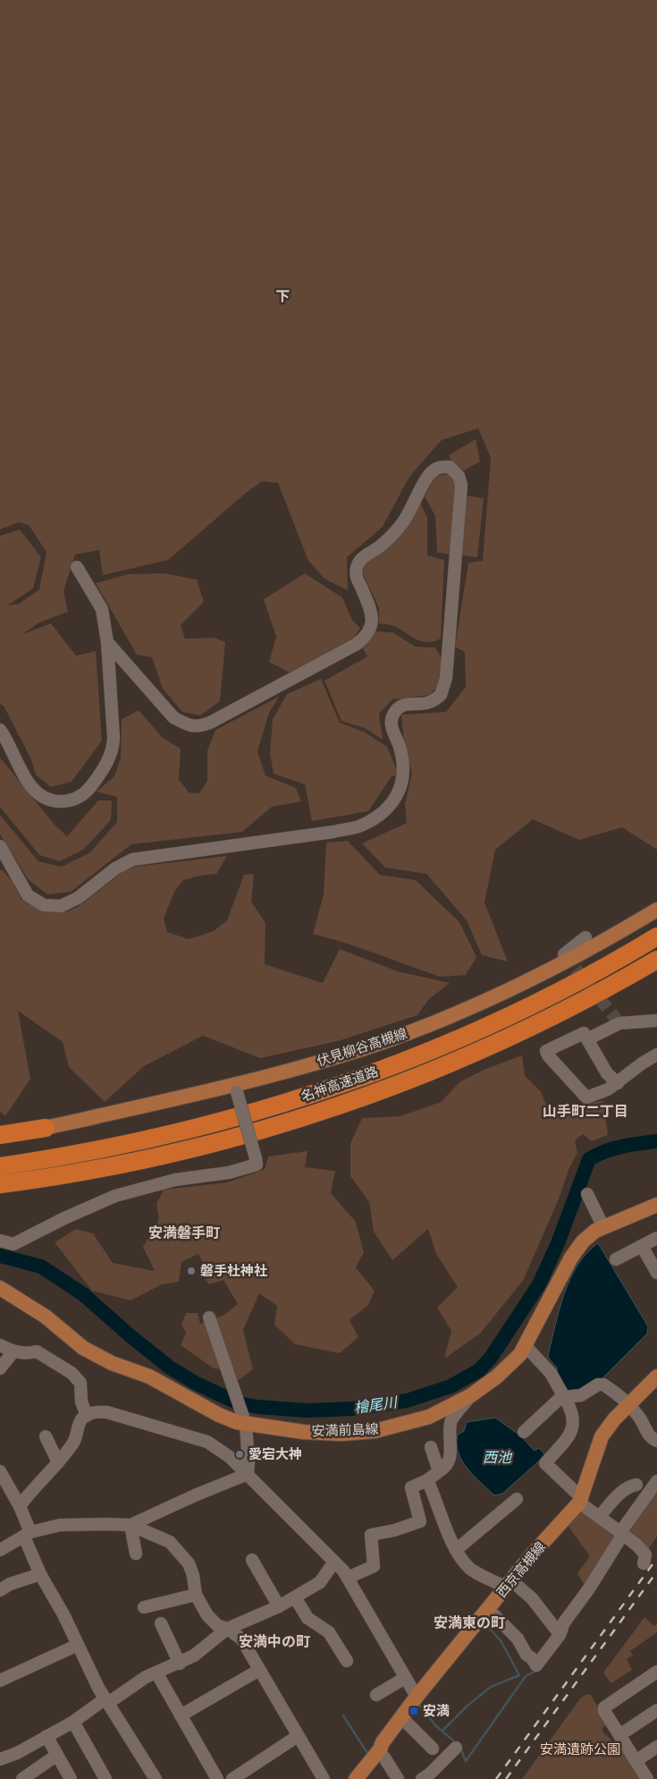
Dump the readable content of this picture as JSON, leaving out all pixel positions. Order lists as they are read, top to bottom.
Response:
{
  "streets": {
    "highway": ["名神高速道路"],
    "main road": ["伏見柳谷高槻線", "安満前島線", "西京高槻線"]
  },
  "districts": [
    "下",
    "山手町二丁目",
    "安満磐手町",
    "安満東の町",
    "安満中の町"
  ],
  "water": ["檜尾川", "西池"],
  "parks": ["安満遺跡公園"],
  "places": {
    "other": ["磐手杜神社", "愛宕大神"],
    "transit": ["安満"]
  }
}
